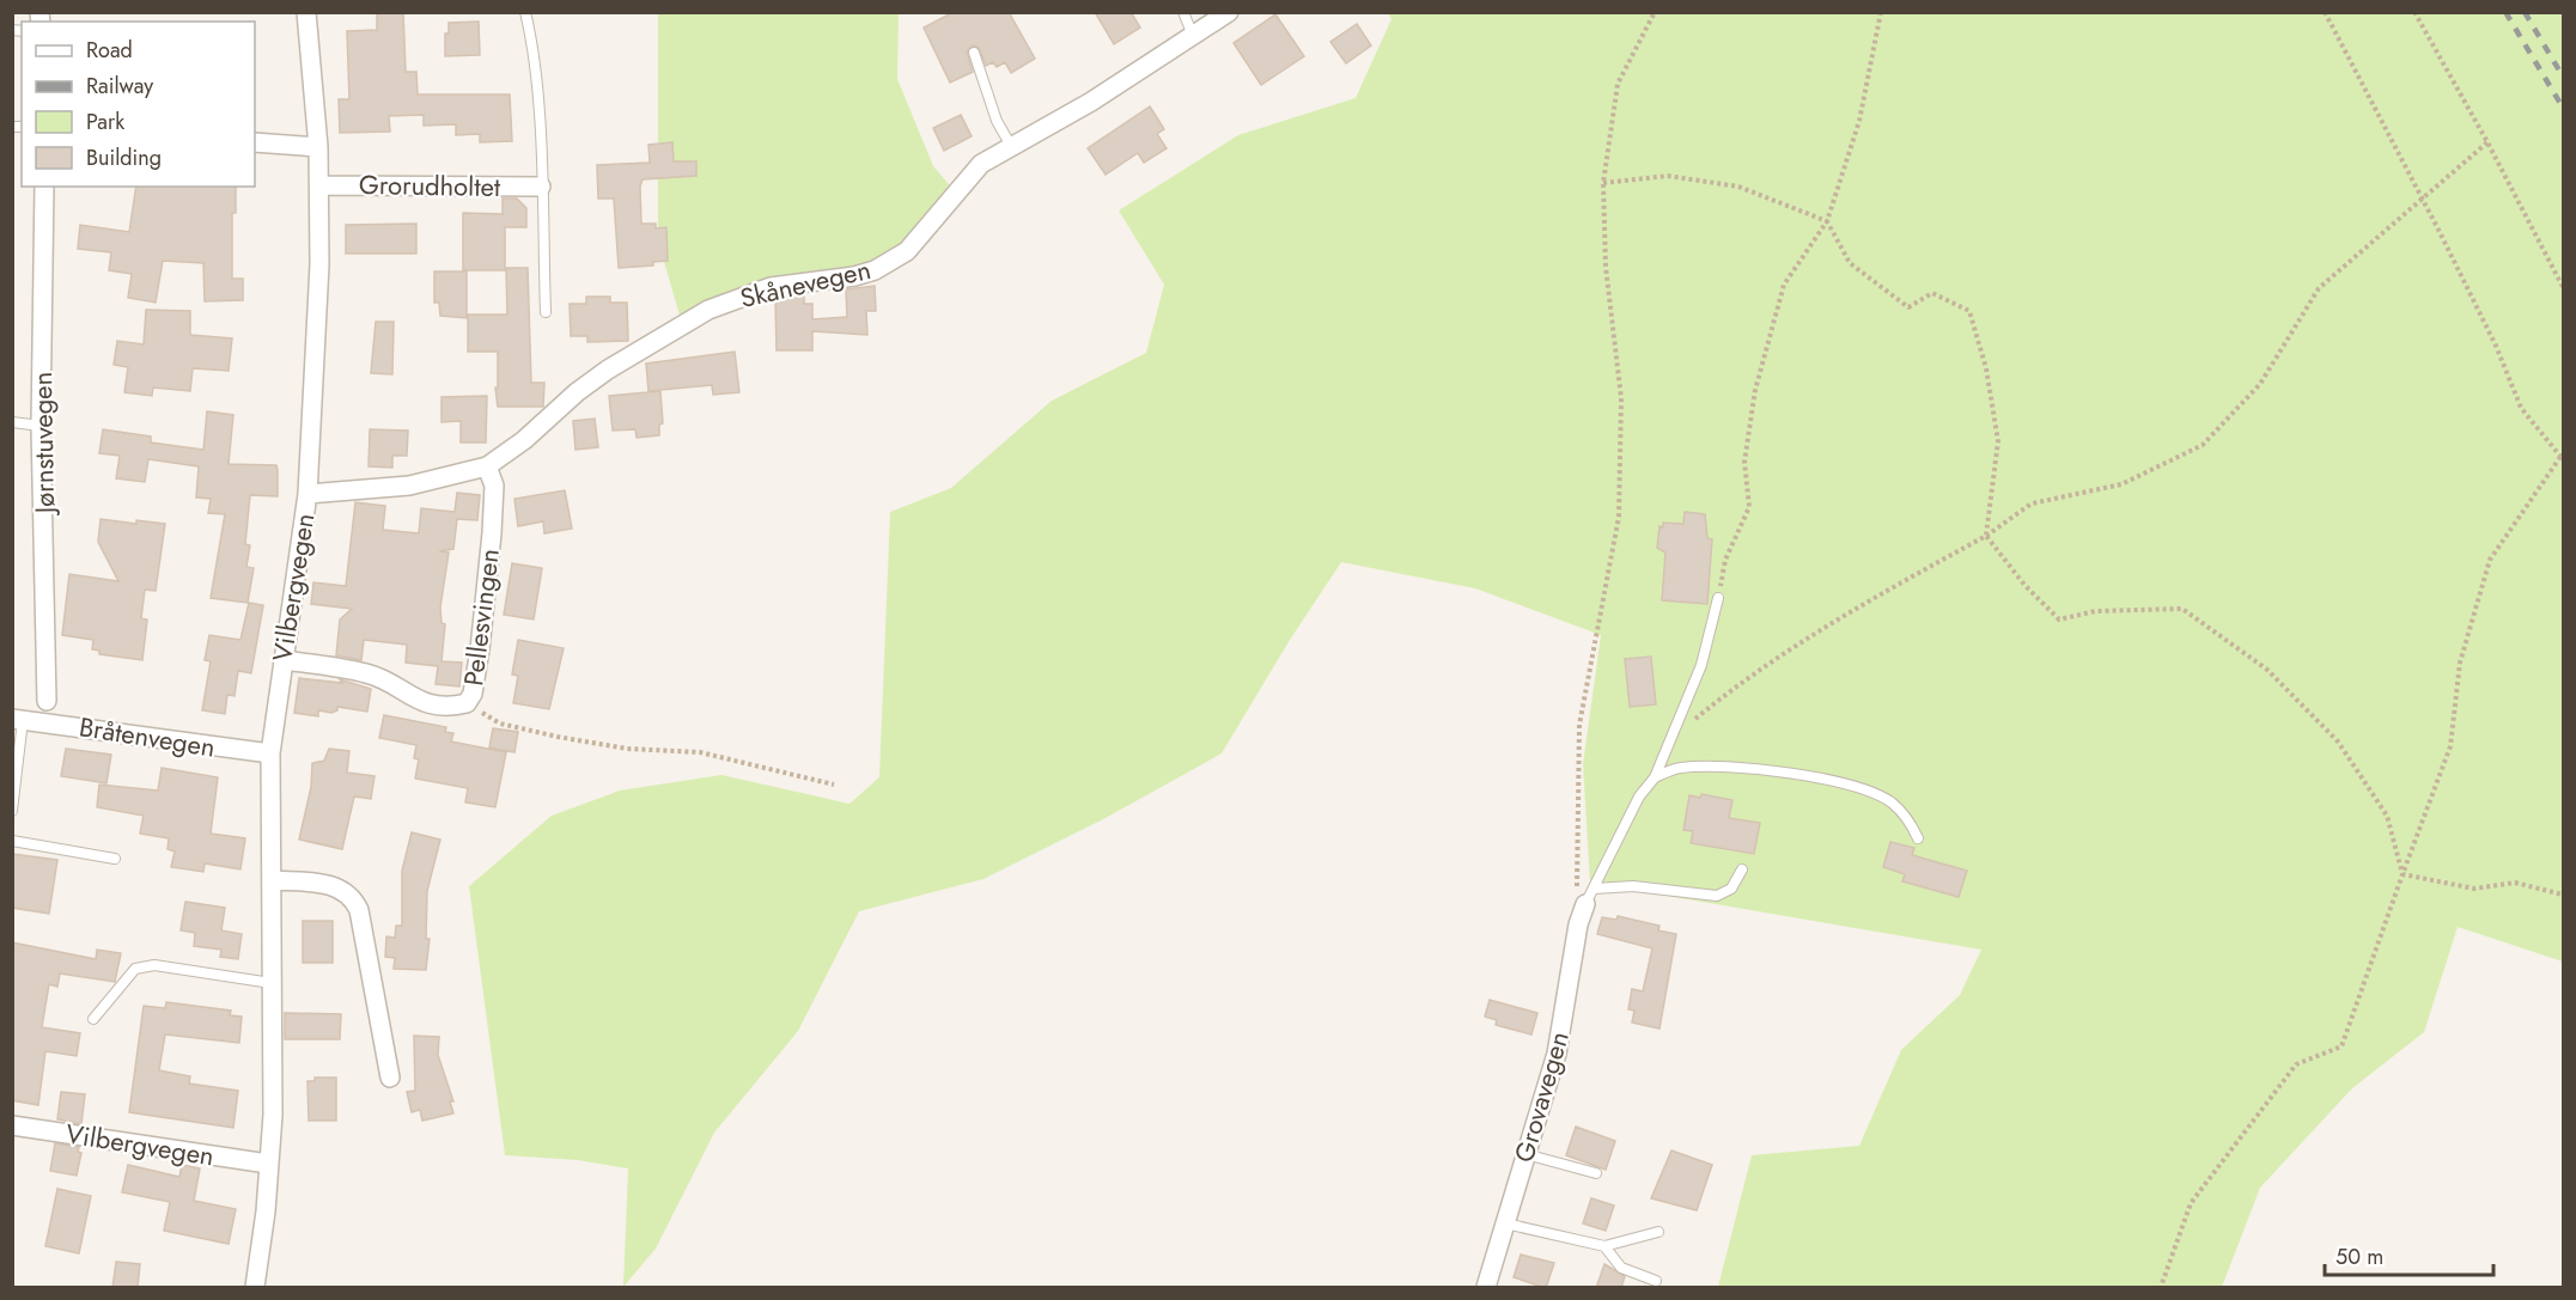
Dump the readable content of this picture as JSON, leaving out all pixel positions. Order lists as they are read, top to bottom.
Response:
{
  "streets": {
    "street": [
      "Grorudholtet",
      "Skånevegen",
      "Jørnstuvegen",
      "Vilbergvegen",
      "Pellesvingen",
      "Bråtenvegen",
      "Grovavegen"
    ]
  },
  "crossings": [
    ["Grorudholtet", "Vilbergvegen"],
    ["Skånevegen", "Vilbergvegen"],
    ["Skånevegen", "Pellesvingen"],
    ["Vilbergvegen", "Pellesvingen"],
    ["Vilbergvegen", "Bråtenvegen"]
  ],
  "legend": [
    "Road",
    "Railway",
    "Park",
    "Building"
  ],
  "scale_bar": "50 m"
}
